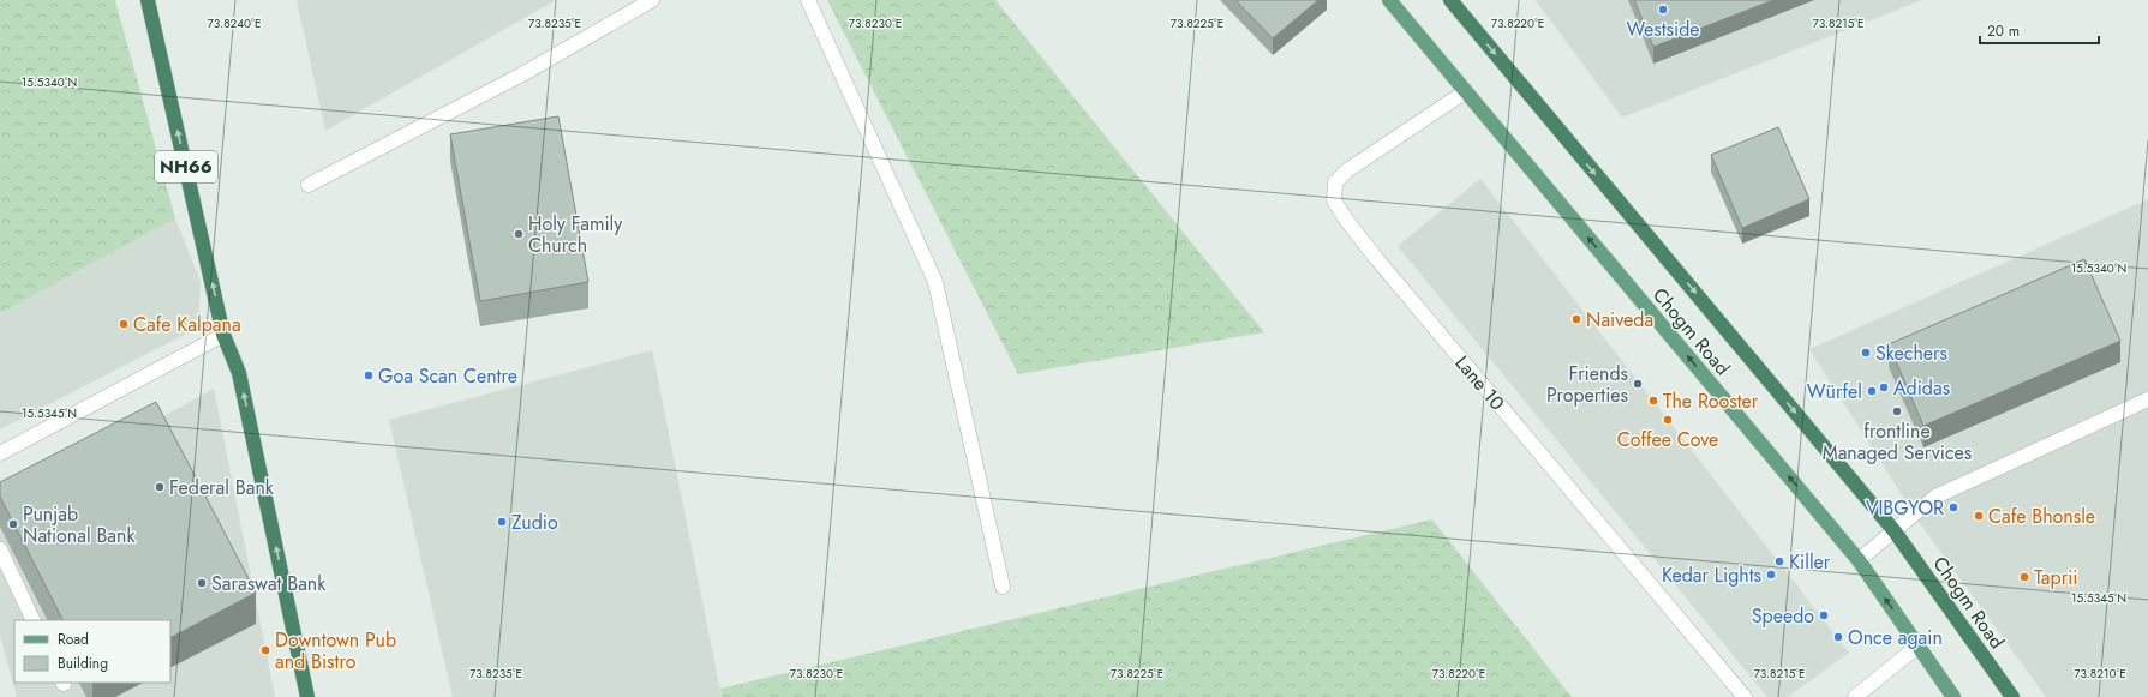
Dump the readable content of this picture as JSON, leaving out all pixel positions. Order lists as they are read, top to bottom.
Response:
{
  "streets": {
    "highway": ["NH66", "Chogm Road"],
    "street": ["Lane 10"]
  },
  "crossings": [
    ["Chogm Road", "Lane 10"]
  ],
  "places": [
    "Westside",
    "Holy Family Church",
    "Naiveda",
    "Cafe Kalpana",
    "Skechers",
    "Goa Scan Centre",
    "Friends Properties",
    "Adidas",
    "Würfel",
    "The Rooster",
    "frontline Managed Services",
    "Coffee Cove",
    "Federal Bank",
    "VIBGYOR",
    "Cafe Bhonsle",
    "Zudio",
    "Punjab National Bank",
    "Killer",
    "Kedar Lights",
    "Taprii",
    "Saraswat Bank",
    "Speedo",
    "Once again",
    "Downtown Pub and Bistro"
  ],
  "legend": ["Road", "Building"],
  "scale_bar": "20 m",
  "coordinates": [
    "73.8240°E",
    "73.8235°E",
    "73.8230°E",
    "73.8225°E",
    "73.8220°E",
    "73.8215°E",
    "15.5340°N",
    "15.5345°N",
    "73.8210°E"
  ]
}
